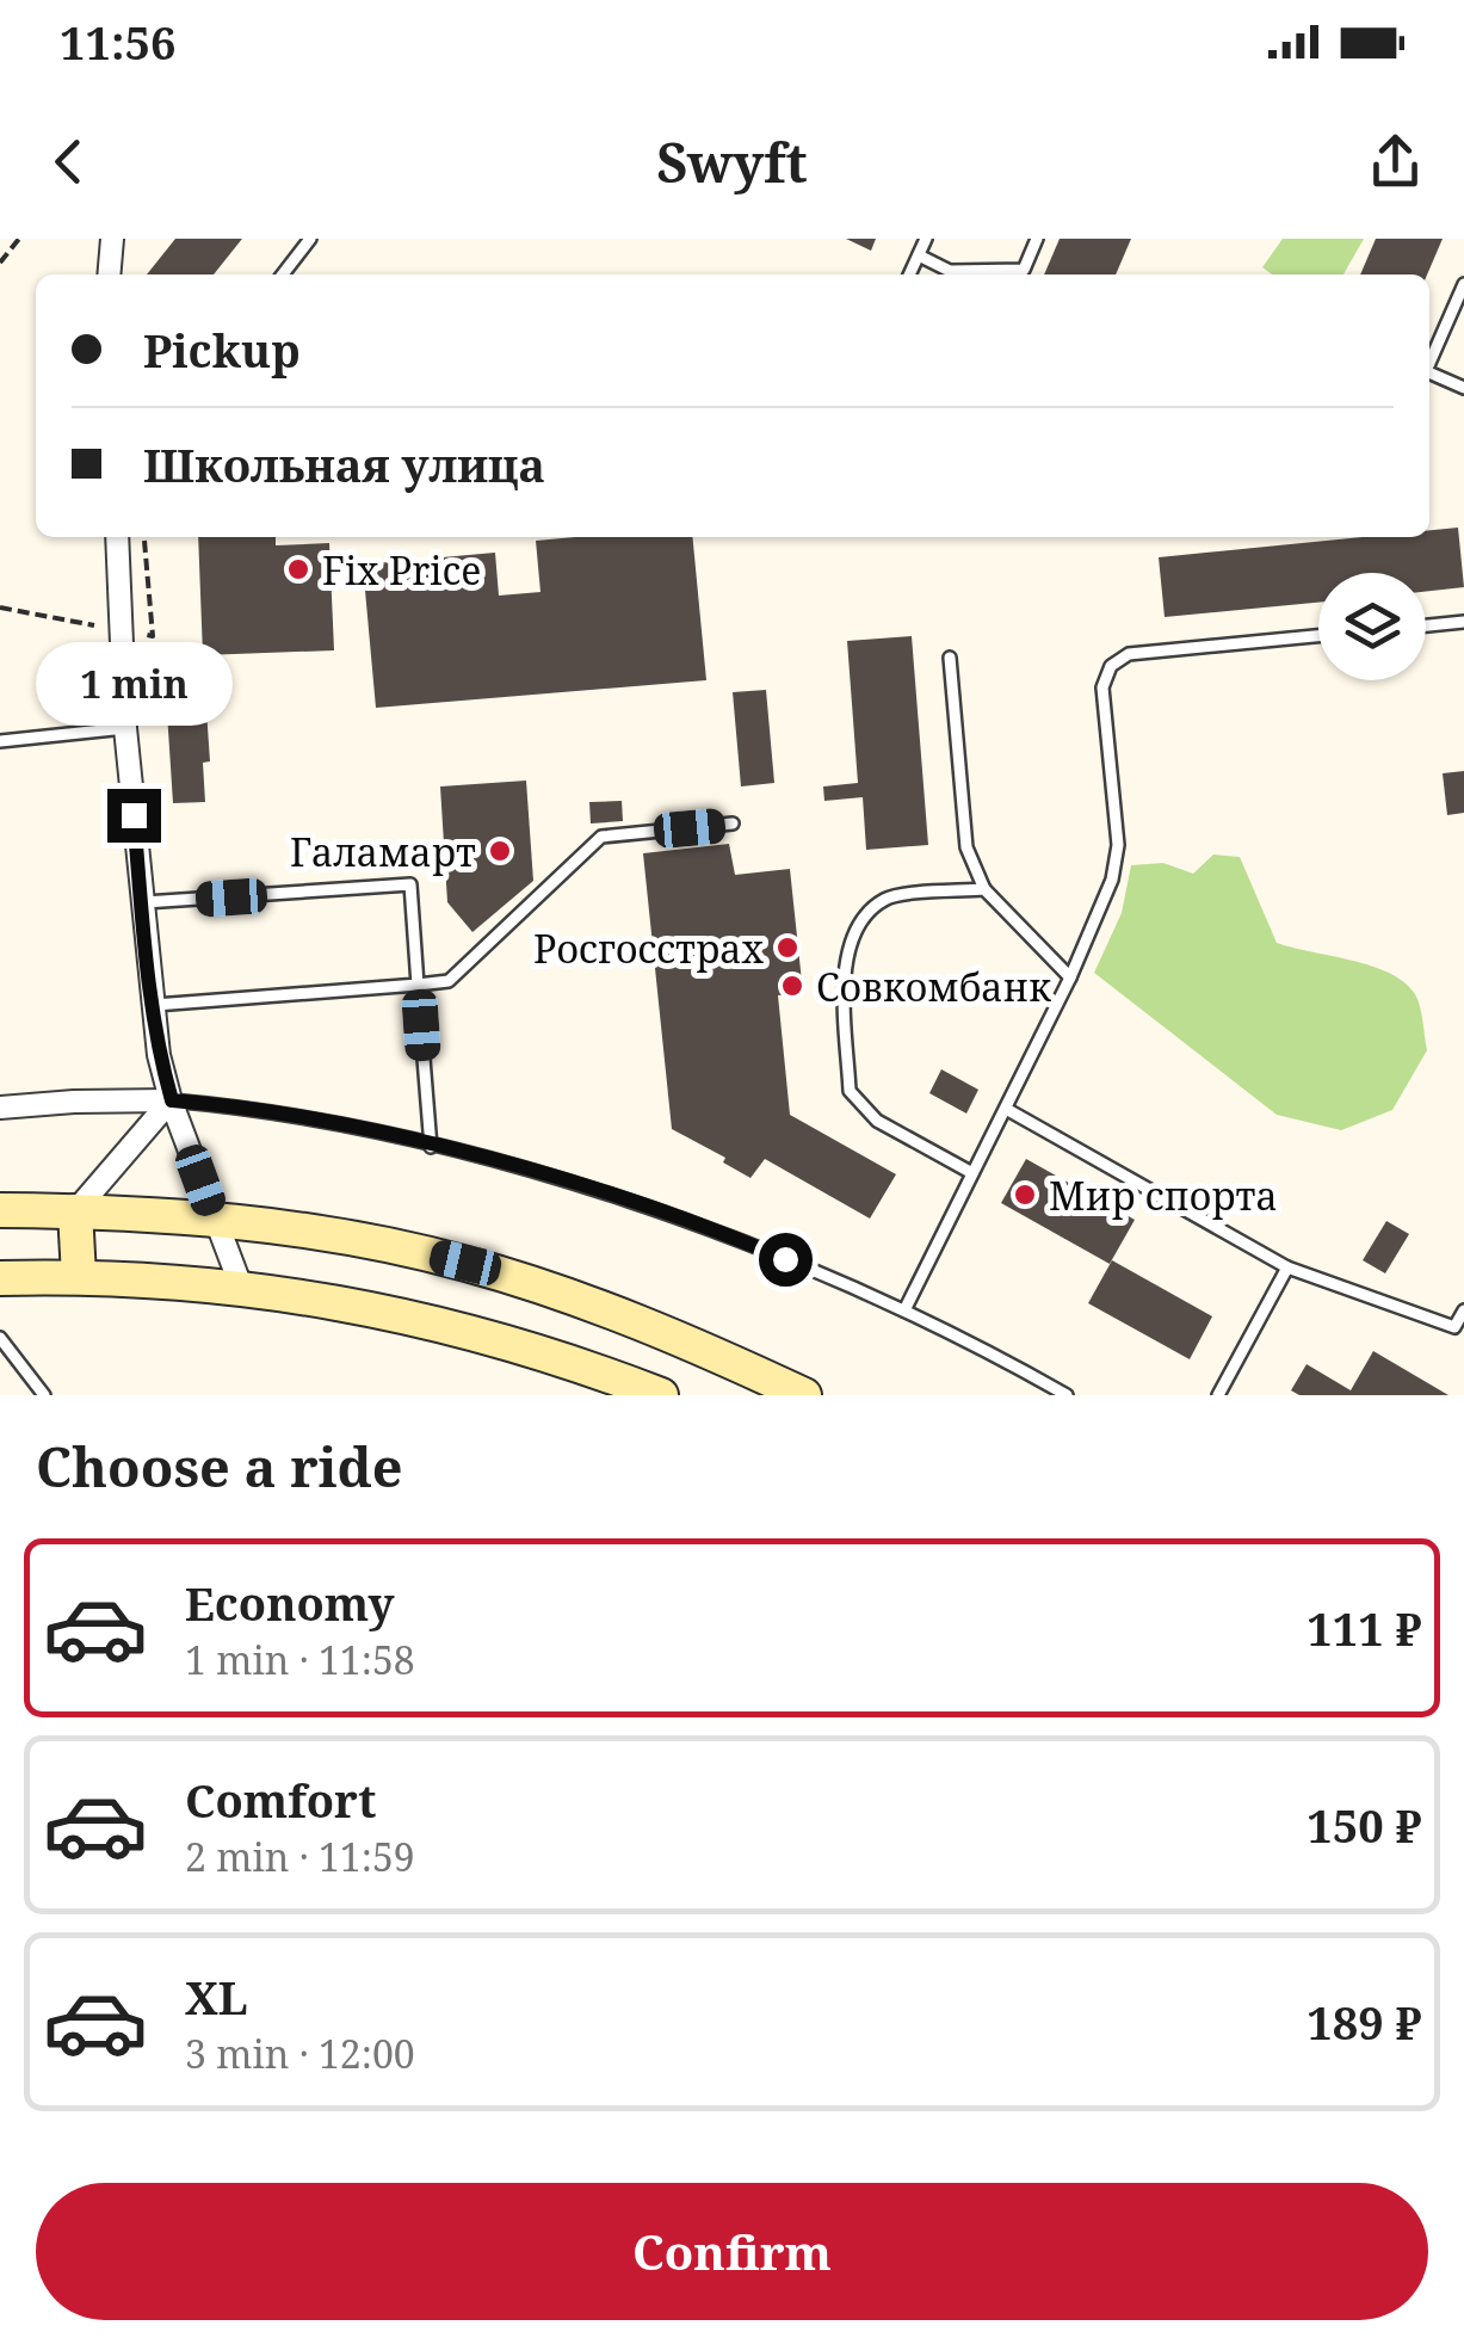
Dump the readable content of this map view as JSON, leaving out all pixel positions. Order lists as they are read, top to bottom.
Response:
{
  "places": [
    "Fix Price",
    "Галамарт",
    "Росгосстрах",
    "Совкомбанк",
    "Мир спорта"
  ],
  "page": {
    "status": "11:56",
    "header": "Swyft",
    "banner": ["Pickup", "Школьная улица"],
    "bubble": "1 min",
    "heading": "Choose a ride",
    "list": [
      {
        "name": "Economy",
        "note": "1 min · 11:58",
        "value": "111 ₽"
      },
      {
        "name": "Comfort",
        "note": "2 min · 11:59",
        "value": "150 ₽"
      },
      {
        "name": "XL",
        "note": "3 min · 12:00",
        "value": "189 ₽"
      }
    ],
    "buttons": "Confirm"
  }
}
